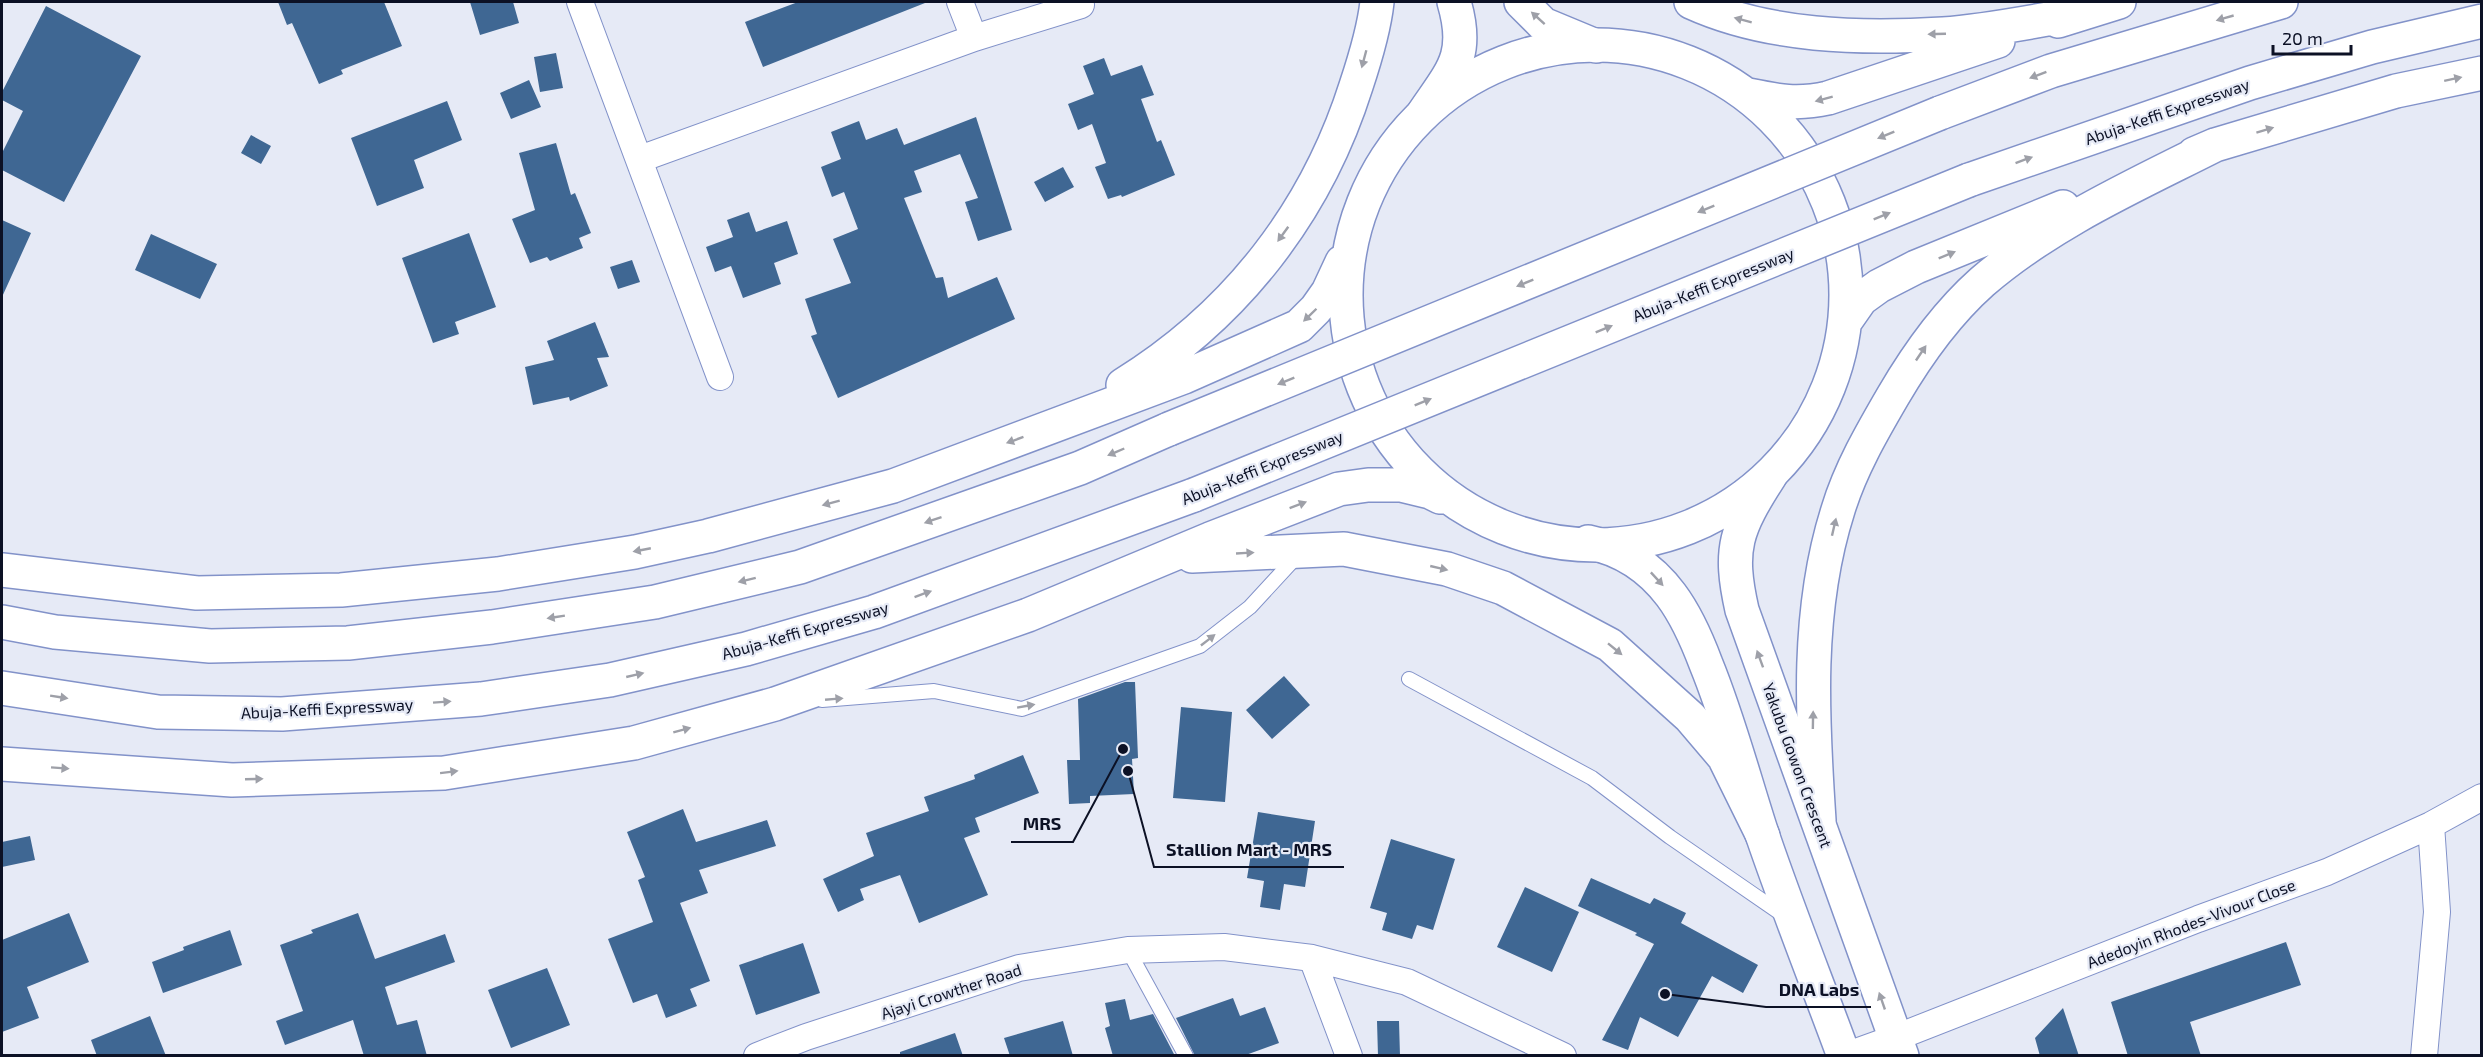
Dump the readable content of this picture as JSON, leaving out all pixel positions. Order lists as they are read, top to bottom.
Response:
{
  "streets": {
    "main road": ["Abuja-Keffi Expressway", "Yakubu Gowon Crescent"],
    "street": ["Adedoyin Rhodes-Vivour Close", "Ajayi Crowther Road"]
  },
  "crossings": [
    ["Yakubu Gowon Crescent", "Adedoyin Rhodes-Vivour Close"]
  ],
  "places": ["MRS", "Stallion Mart - MRS", "DNA Labs"],
  "scale_bar": "20 m"
}
